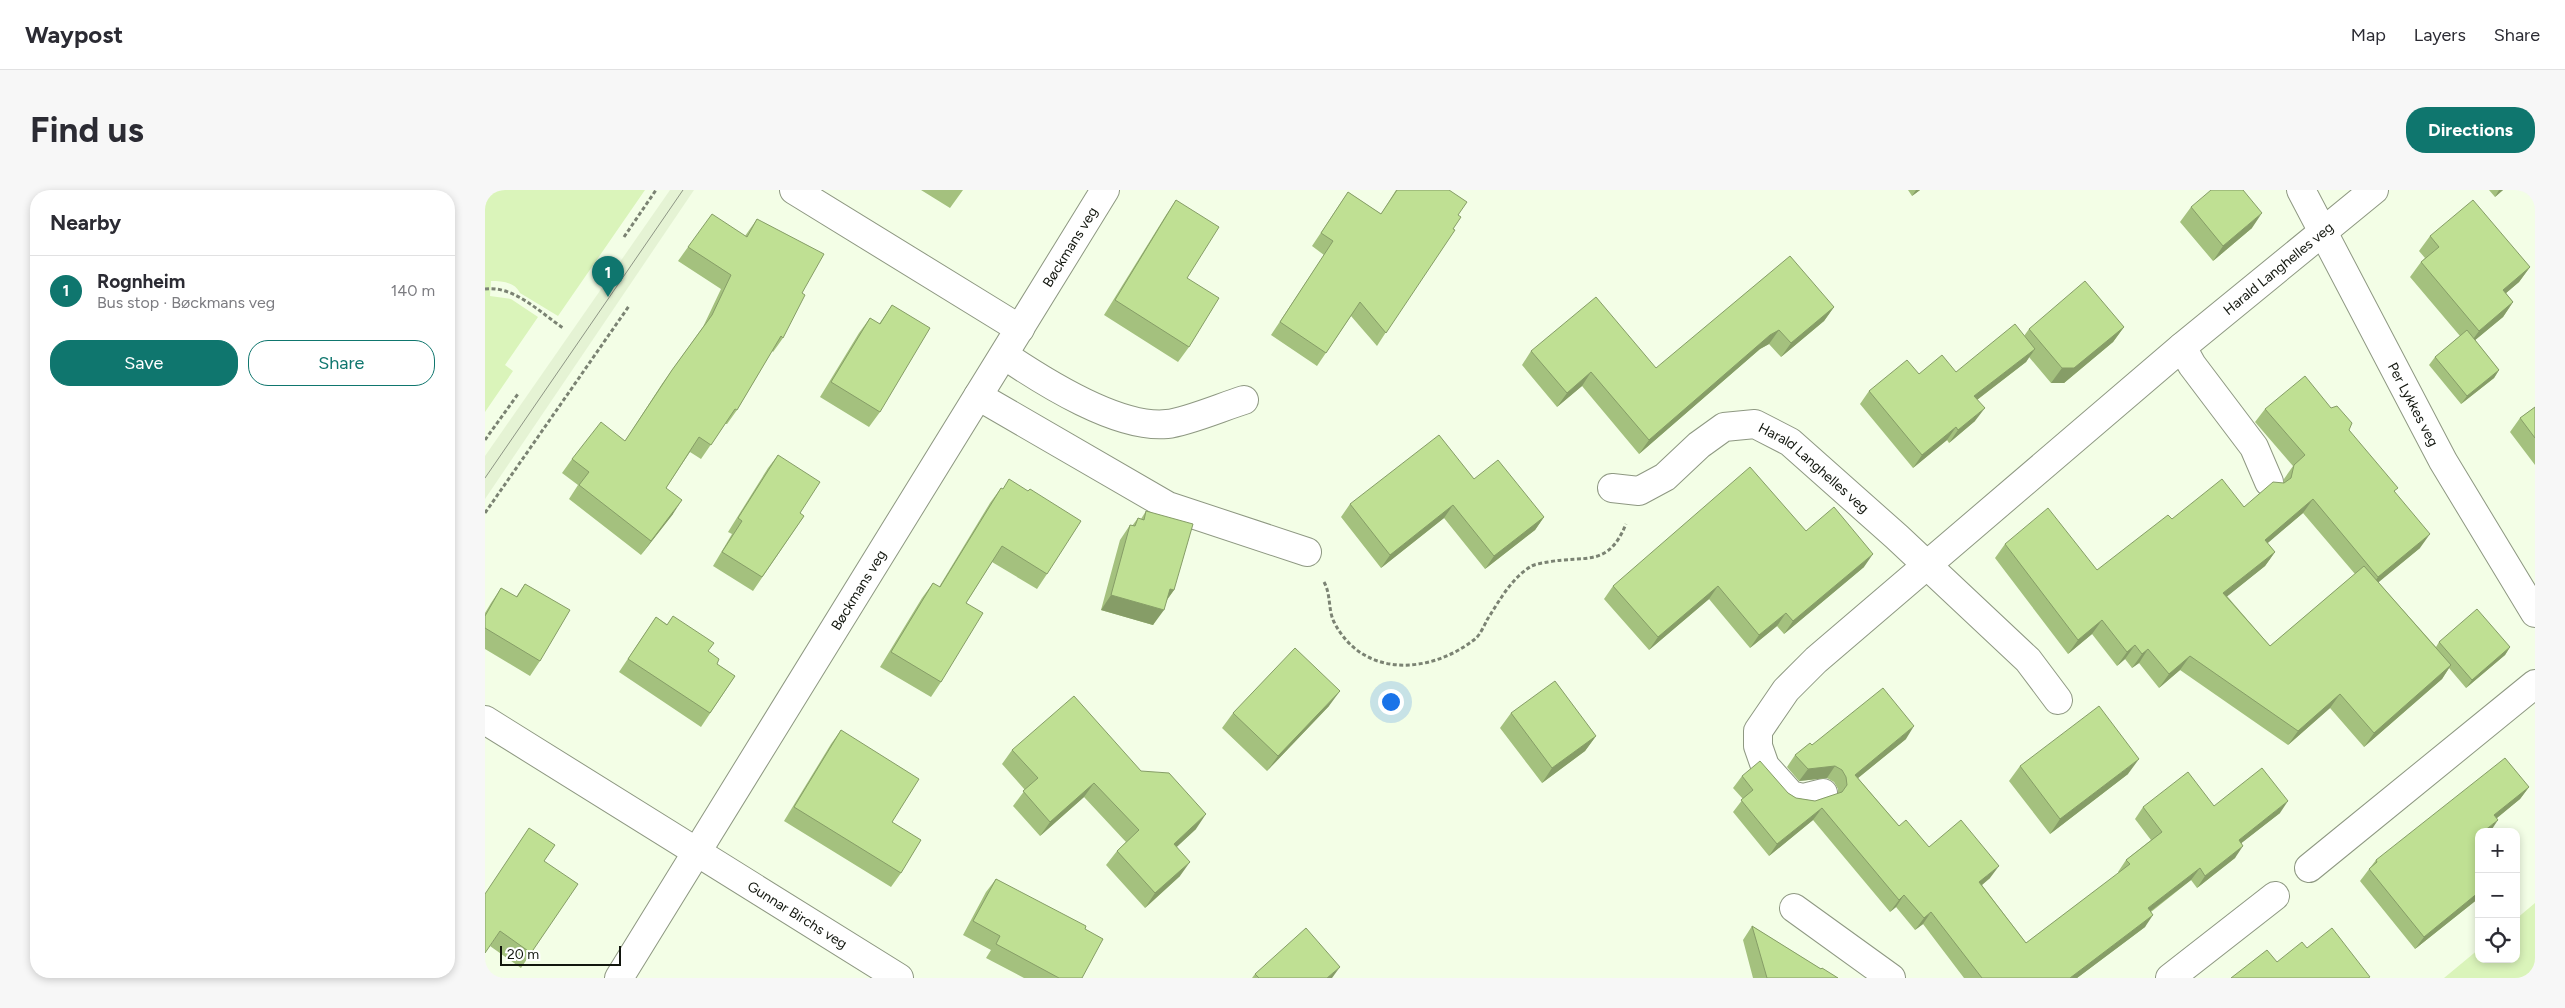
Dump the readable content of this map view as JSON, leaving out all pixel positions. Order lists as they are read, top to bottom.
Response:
{
  "streets": {
    "street": [
      "Bøckmans veg",
      "Harald Langhelles veg",
      "Per Lykkes veg",
      "Gunnar Birchs veg"
    ]
  },
  "crossings": [
    ["Bøckmans veg", "Gunnar Birchs veg"],
    ["Harald Langhelles veg", "Per Lykkes veg"]
  ],
  "scale_bar": "20 m",
  "page": {
    "header": "Waypost",
    "nav": ["Map", "Layers", "Share"],
    "buttons": [
      "Directions",
      ["Save", "Share"]
    ],
    "title": "Find us",
    "heading": "Nearby",
    "list": [
      {
        "mark": "1",
        "name": "Rognheim",
        "note": "Bus stop · Bøckmans veg",
        "value": "140 m"
      }
    ],
    "pins": "1",
    "map_buttons": ["+", "−"],
    "scale": "20 m"
  }
}
